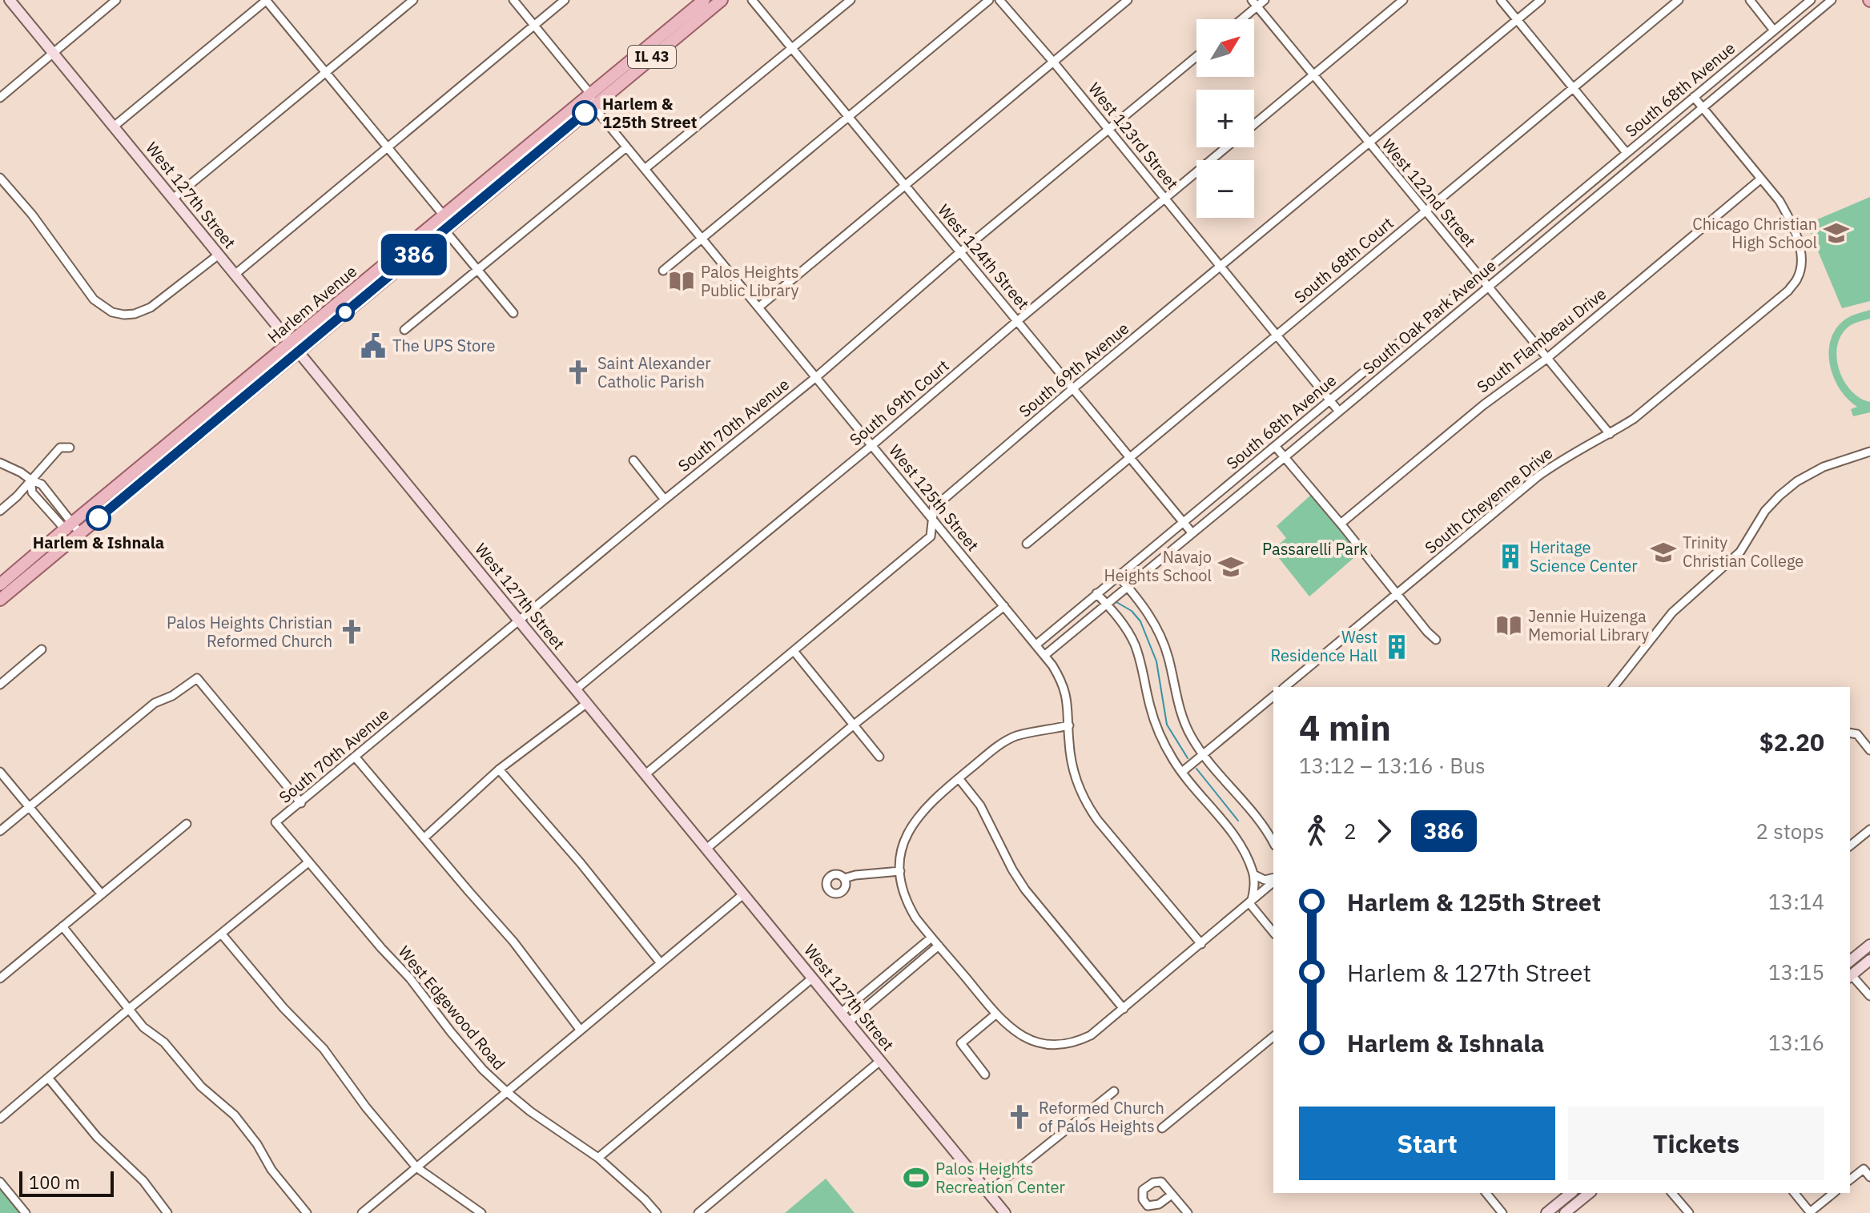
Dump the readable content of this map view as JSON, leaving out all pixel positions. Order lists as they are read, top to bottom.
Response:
{
  "streets": {
    "main road": ["IL 43", "West 127th Street", "Harlem Avenue"],
    "street": [
      "South 68th Avenue",
      "West 123rd Street",
      "West 122nd Street",
      "West 124th Street",
      "South 68th Court",
      "South Oak Park Avenue",
      "South Flambeau Drive",
      "South 69th Avenue",
      "South 69th Court",
      "South 70th Avenue",
      "West 125th Street",
      "South Cheyenne Drive",
      "West Edgewood Road"
    ]
  },
  "crossings": [
    ["South 68th Avenue", "West 123rd Street"],
    ["South 68th Avenue", "West 122nd Street"],
    ["South 68th Avenue", "West 124th Street"],
    ["South 68th Avenue", "West 125th Street"],
    ["West 123rd Street", "South 68th Court"],
    ["West 123rd Street", "South Oak Park Avenue"],
    ["West 123rd Street", "South 69th Avenue"],
    ["West 123rd Street", "South 69th Court"],
    ["West 123rd Street", "South 70th Avenue"],
    ["West 122nd Street", "South 68th Court"],
    ["West 122nd Street", "South Oak Park Avenue"],
    ["West 122nd Street", "South Flambeau Drive"],
    ["West 122nd Street", "South 69th Avenue"],
    ["West 122nd Street", "South 69th Court"],
    ["West 122nd Street", "South Cheyenne Drive"],
    ["West 127th Street", "Harlem Avenue"],
    ["West 127th Street", "South 69th Avenue"],
    ["West 127th Street", "South 69th Court"],
    ["West 127th Street", "South 70th Avenue"],
    ["West 124th Street", "South 68th Court"],
    ["West 124th Street", "South Oak Park Avenue"],
    ["West 124th Street", "South 69th Avenue"],
    ["West 124th Street", "South 69th Court"],
    ["West 124th Street", "South 70th Avenue"],
    ["Harlem Avenue", "West 125th Street"],
    ["South Oak Park Avenue", "West 125th Street"],
    ["South Flambeau Drive", "South Cheyenne Drive"],
    ["South 69th Avenue", "West 125th Street"],
    ["South 69th Court", "West 125th Street"],
    ["South 70th Avenue", "West 125th Street"],
    ["South 70th Avenue", "West Edgewood Road"]
  ],
  "parks": ["Passarelli Park"],
  "places": {
    "other": ["Harlem & 125th Street", "Harlem & Ishnala"],
    "school or university": ["Chicago Christian High School", "Trinity Christian College", "Navajo Heights School"],
    "library": ["Palos Heights Public Library", "Jennie Huizenga Memorial Library"],
    "public building": ["The UPS Store"],
    "church": ["Saint Alexander Catholic Parish", "Palos Heights Christian Reformed Church", "Reformed Church of Palos Heights"],
    "building": ["Heritage Science Center", "West Residence Hall"],
    "sports": ["Palos Heights Recreation Center"]
  },
  "lines": ["bus line 386"],
  "scale_bar": "100 m",
  "north": "top right",
  "page": {
    "on_map": "386",
    "map_buttons": ["+", "−"],
    "heading": ["4 min", "13:12 – 13:16 · Bus", "$2.20"],
    "legs": ["2", "386", "2 stops"],
    "list": [
      {
        "name": "Harlem & 125th Street",
        "value": "13:14"
      },
      {
        "name": "Harlem & 127th Street",
        "value": "13:15"
      },
      {
        "name": "Harlem & Ishnala",
        "value": "13:16"
      }
    ],
    "buttons": ["Start", "Tickets"],
    "scale": "100 m"
  }
}
